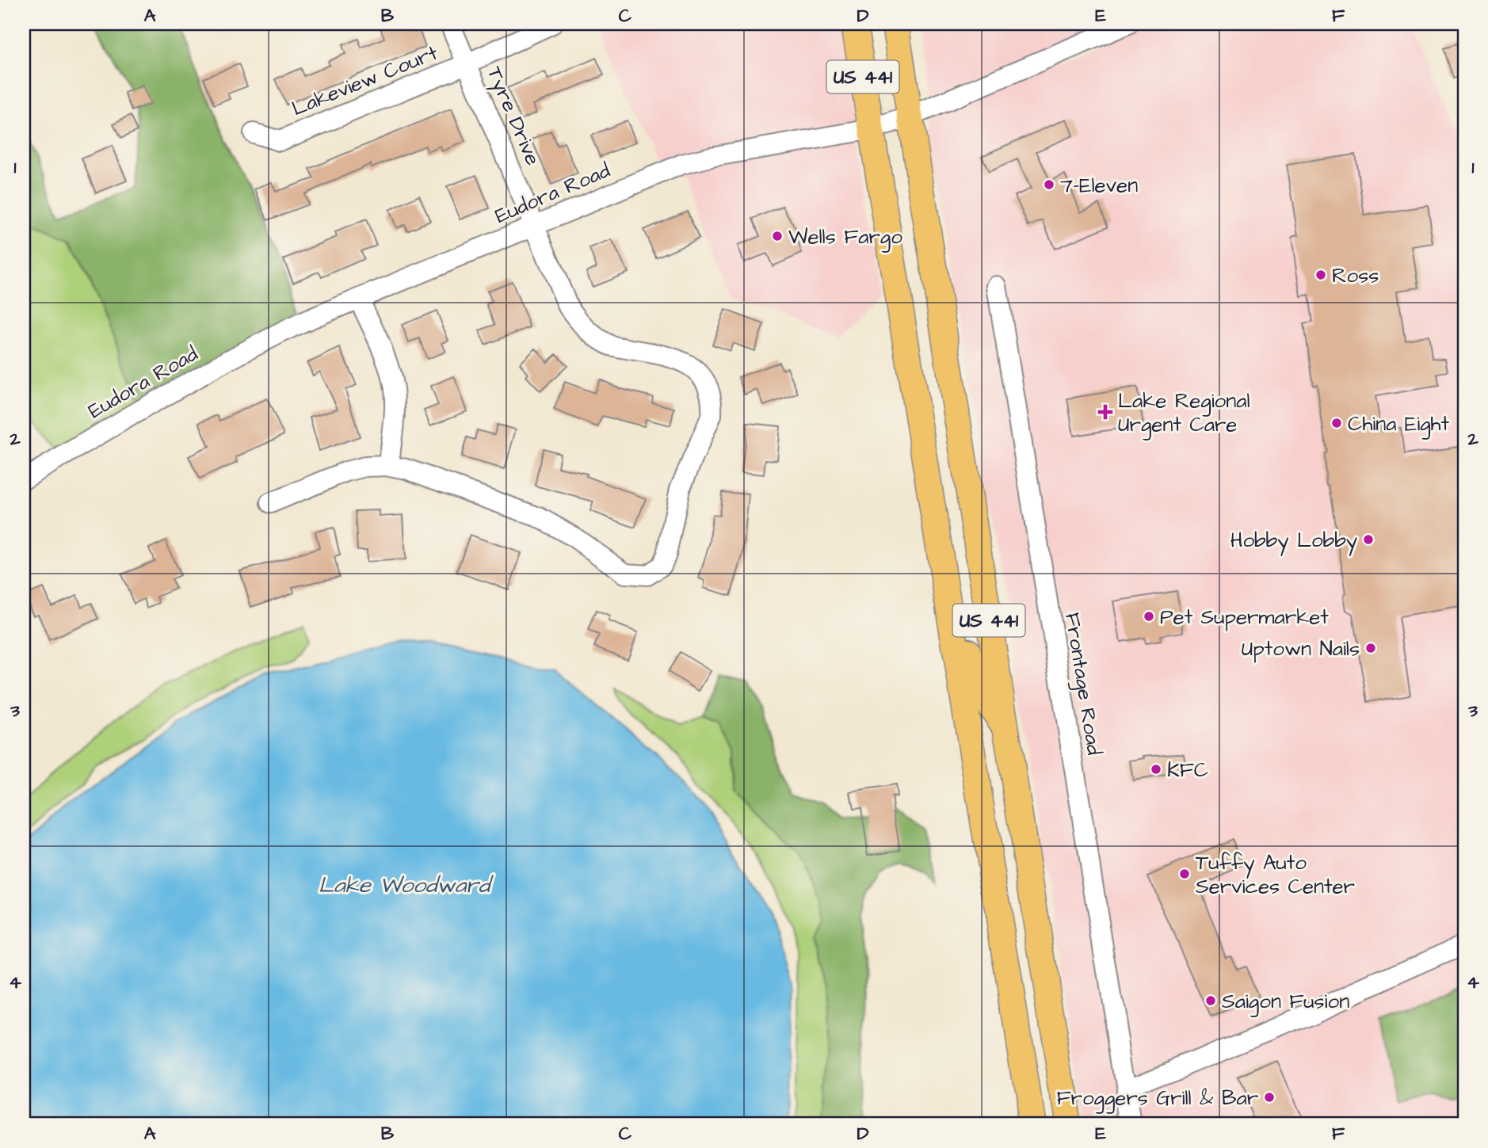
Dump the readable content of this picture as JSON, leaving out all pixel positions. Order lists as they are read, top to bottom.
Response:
{
  "streets": {
    "main road": ["US 441"],
    "street": [
      "Lakeview Court",
      "Tyre Drive",
      "Eudora Road",
      "Frontage Road"
    ]
  },
  "crossings": [
    ["US 441", "Eudora Road"],
    ["Lakeview Court", "Tyre Drive"],
    ["Tyre Drive", "Eudora Road"]
  ],
  "water": ["Lake Woodward"],
  "places": {
    "other": [
      "7-Eleven",
      "Wells Fargo",
      "Ross",
      "China Eight",
      "Hobby Lobby",
      "Pet Supermarket",
      "Uptown Nails",
      "KFC",
      "Tuffy Auto Services Center",
      "Saigon Fusion",
      "Froggers Grill & Bar"
    ],
    "health": ["Lake Regional Urgent Care"]
  },
  "grid": {
    "columns": [
      "A",
      "B",
      "C",
      "D",
      "E",
      "F"
    ],
    "rows": [
      "1",
      "2",
      "3",
      "4"
    ]
  }
}
